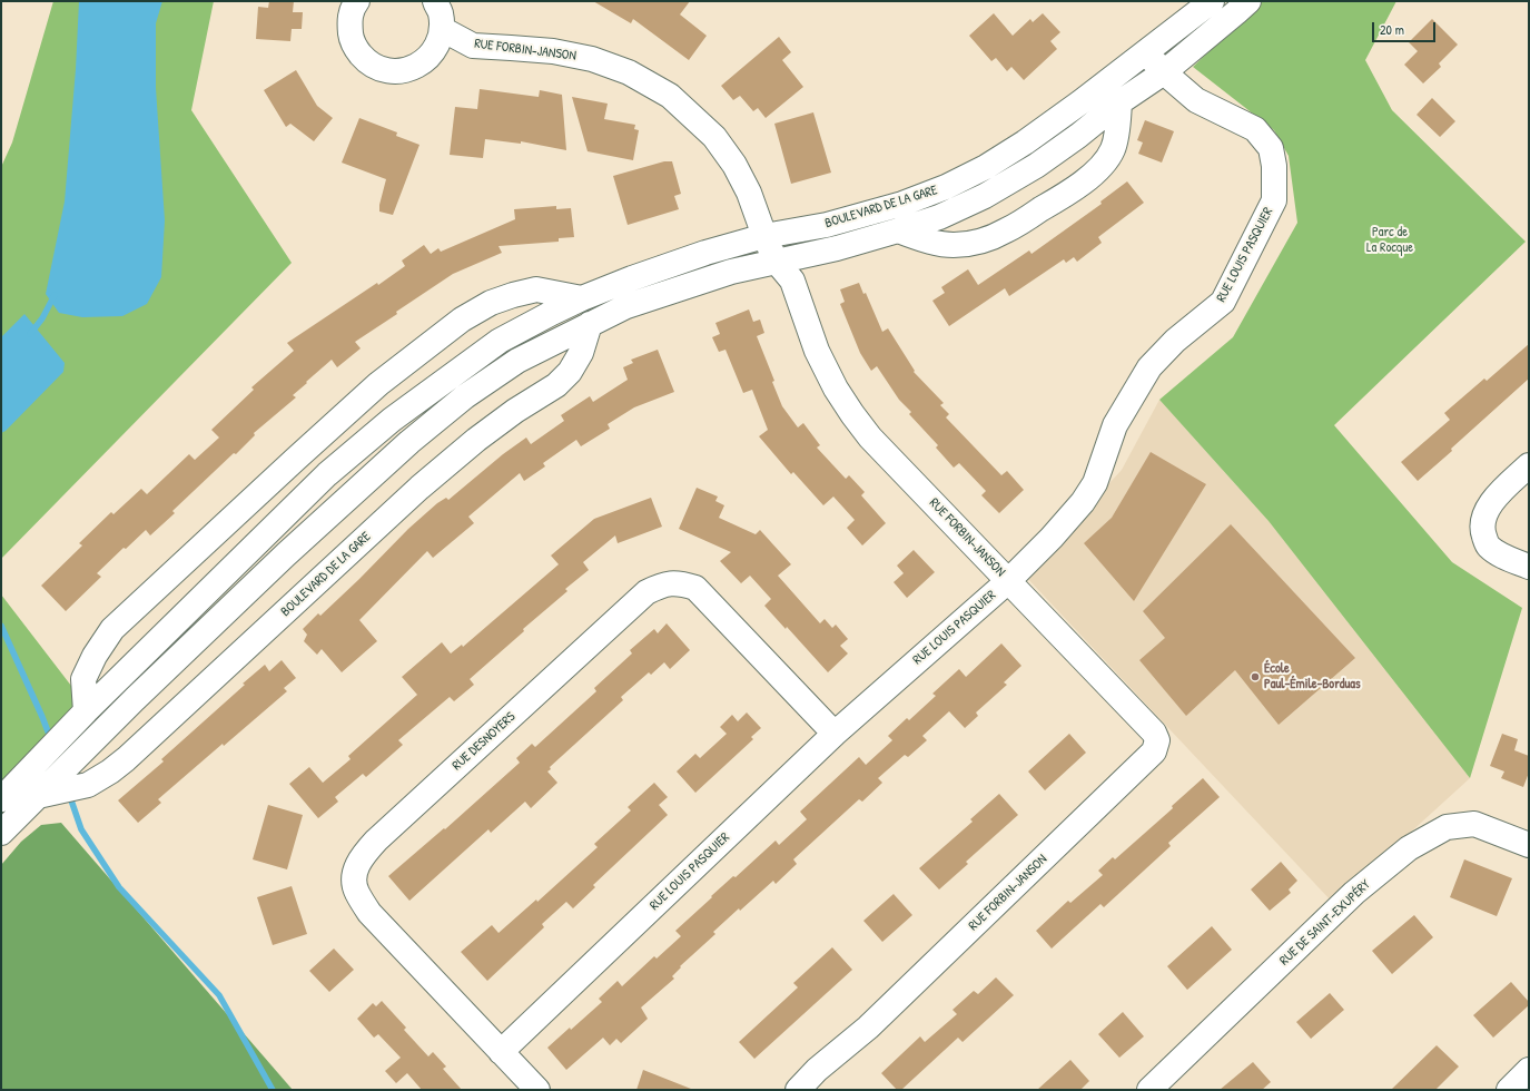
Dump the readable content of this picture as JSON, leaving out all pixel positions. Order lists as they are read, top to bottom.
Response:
{
  "streets": {
    "street": [
      "RUE FORBIN-JANSON",
      "BOULEVARD DE LA GARE",
      "RUE LOUIS PASQUIER",
      "RUE DESNOYERS",
      "RUE DE SAINT-EXUPÉRY"
    ]
  },
  "crossings": [
    ["RUE FORBIN-JANSON", "BOULEVARD DE LA GARE"],
    ["RUE FORBIN-JANSON", "RUE LOUIS PASQUIER"],
    ["BOULEVARD DE LA GARE", "RUE LOUIS PASQUIER"],
    ["RUE LOUIS PASQUIER", "RUE DESNOYERS"]
  ],
  "parks": ["Parc de La Rocque"],
  "places": ["École Paul-Émile-Borduas"],
  "scale_bar": "20 m"
}
